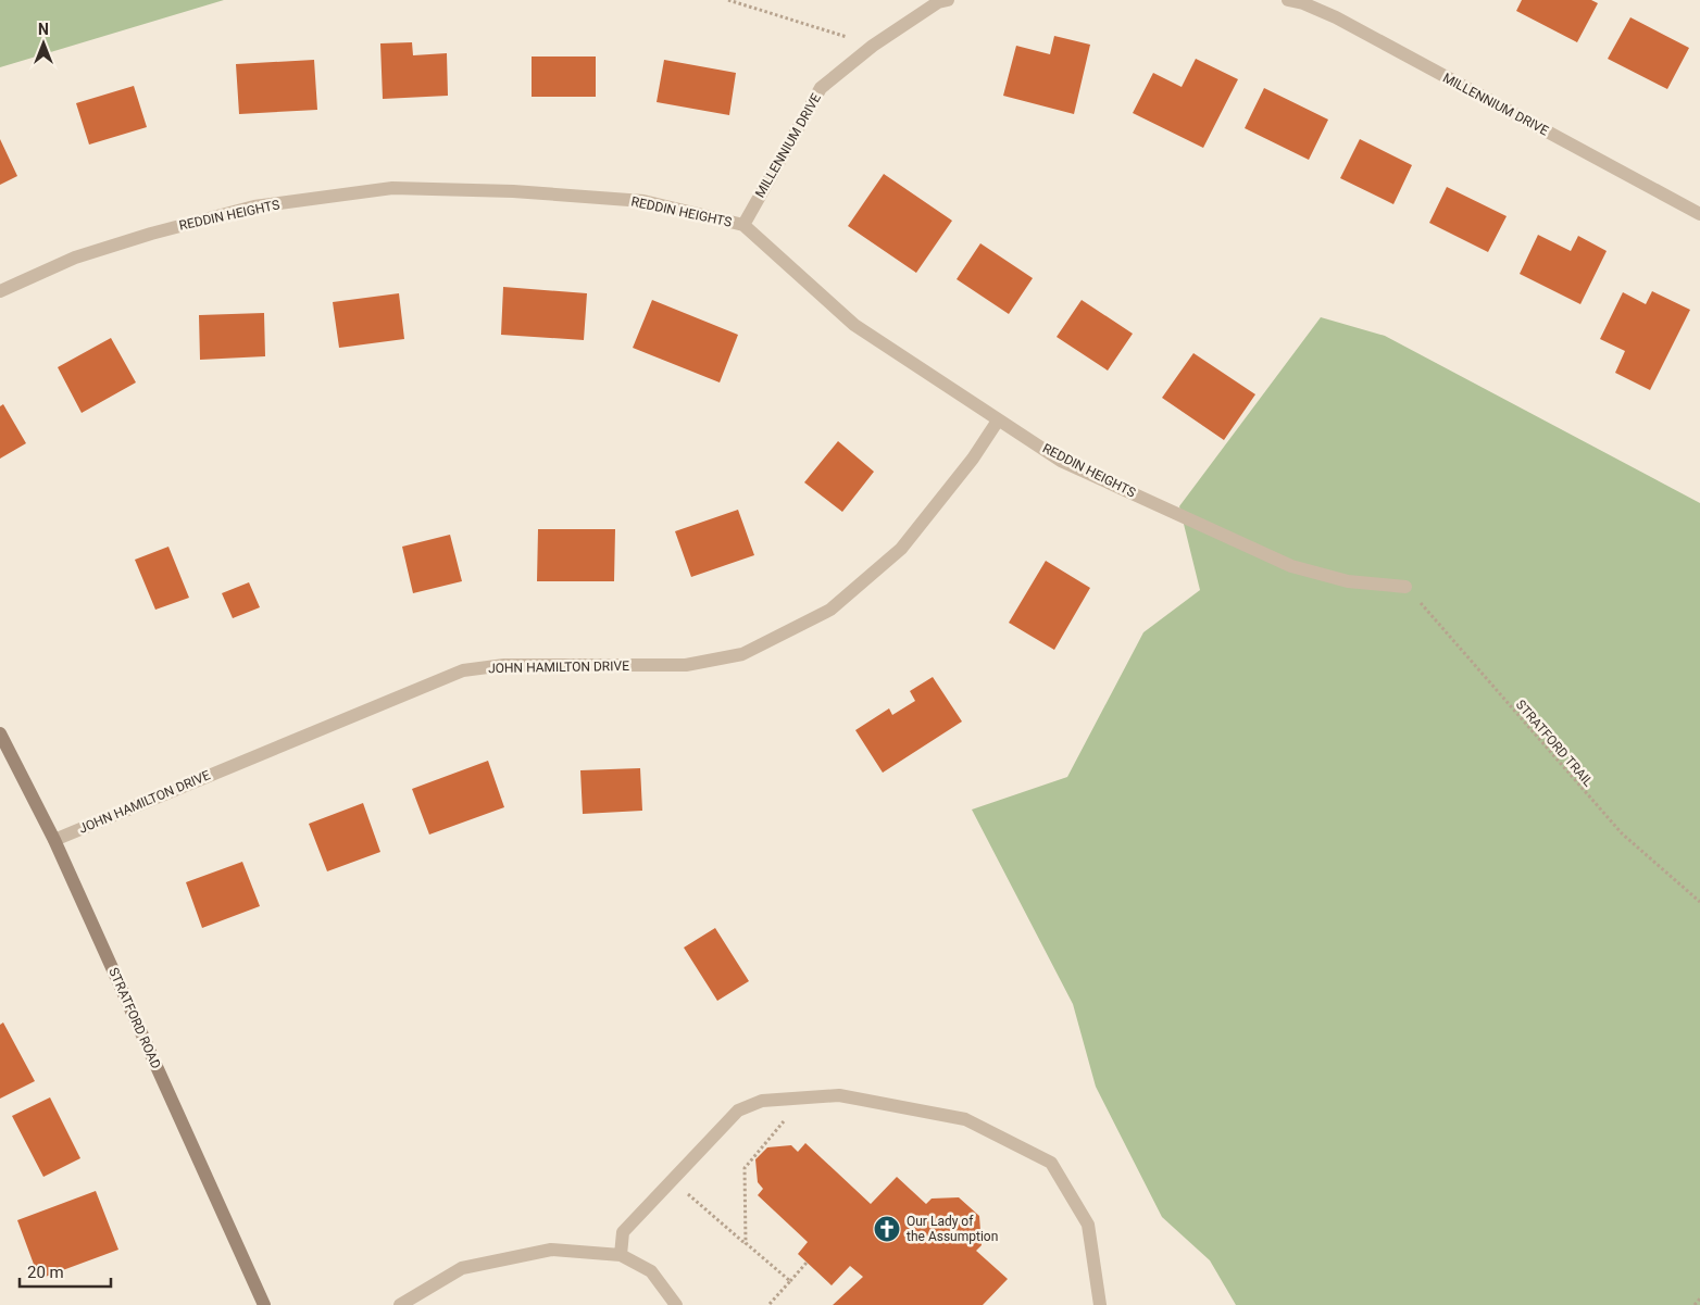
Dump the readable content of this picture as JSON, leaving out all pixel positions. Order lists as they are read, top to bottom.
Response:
{
  "streets": {
    "main road": ["STRATFORD ROAD"],
    "street": ["MILLENNIUM DRIVE", "REDDIN HEIGHTS", "JOHN HAMILTON DRIVE"],
    "path": ["STRATFORD TRAIL"]
  },
  "crossings": [
    ["MILLENNIUM DRIVE", "REDDIN HEIGHTS"],
    ["REDDIN HEIGHTS", "JOHN HAMILTON DRIVE"],
    ["REDDIN HEIGHTS", "STRATFORD TRAIL"],
    ["JOHN HAMILTON DRIVE", "STRATFORD ROAD"]
  ],
  "places": {
    "church": ["Our Lady of the Assumption"]
  },
  "scale_bar": "20 m",
  "north": "top"
}
